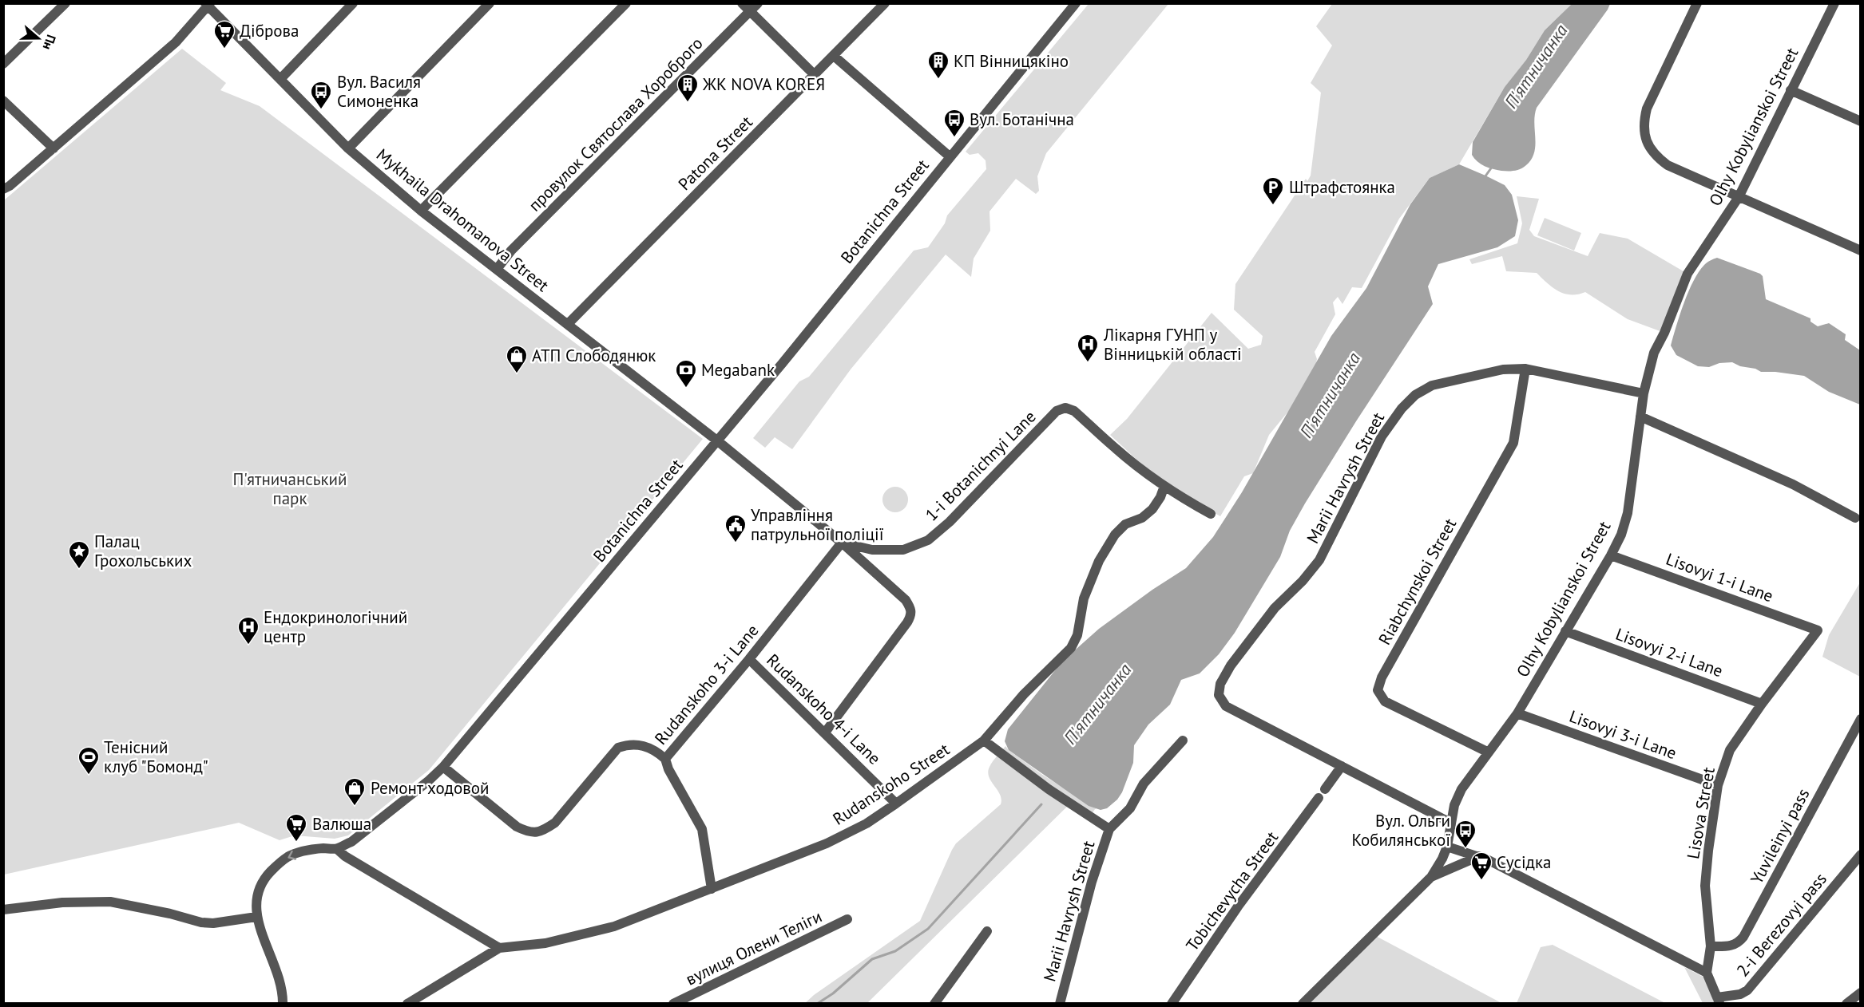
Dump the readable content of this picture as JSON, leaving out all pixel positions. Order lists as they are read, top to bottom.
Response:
{
  "streets": {
    "street": [
      "провулок Святослава Хороброго",
      "Olhy Kobylianskoi Street",
      "Patona Street",
      "Botanichna Street",
      "Mykhaila Drahomanova Street",
      "1-i Botanichnyi Lane",
      "Marii Havrysh Street",
      "Lisovyi 1-i Lane",
      "Riabchynskoi Street",
      "Lisovyi 2-i Lane",
      "Rudanskoho 3-i Lane",
      "Rudanskoho 4-i Lane",
      "Lisovyi 3-i Lane",
      "Rudanskoho Street",
      "Lisova Street",
      "Yuvileinyi pass",
      "Tobichevycha Street",
      "2-i Berezovyi pass",
      "вулиця Олени Теліги"
    ]
  },
  "crossings": [
    ["провулок Святослава Хороброго", "Mykhaila Drahomanova Street"],
    ["Olhy Kobylianskoi Street", "Marii Havrysh Street"],
    ["Olhy Kobylianskoi Street", "Lisovyi 1-i Lane"],
    ["Olhy Kobylianskoi Street", "Riabchynskoi Street"],
    ["Olhy Kobylianskoi Street", "Lisovyi 2-i Lane"],
    ["Olhy Kobylianskoi Street", "Lisovyi 3-i Lane"],
    ["Patona Street", "Mykhaila Drahomanova Street"],
    ["Botanichna Street", "Mykhaila Drahomanova Street"],
    ["Botanichna Street", "1-i Botanichnyi Lane"],
    ["Mykhaila Drahomanova Street", "1-i Botanichnyi Lane"],
    ["1-i Botanichnyi Lane", "Rudanskoho 3-i Lane"],
    ["1-i Botanichnyi Lane", "Rudanskoho 4-i Lane"],
    ["1-i Botanichnyi Lane", "Rudanskoho Street"],
    ["Marii Havrysh Street", "Riabchynskoi Street"],
    ["Lisovyi 1-i Lane", "Lisova Street"],
    ["Lisovyi 2-i Lane", "Lisova Street"],
    ["Rudanskoho 3-i Lane", "Rudanskoho 4-i Lane"],
    ["Rudanskoho 3-i Lane", "Rudanskoho Street"],
    ["Rudanskoho 4-i Lane", "Rudanskoho Street"],
    ["Lisovyi 3-i Lane", "Lisova Street"],
    ["Lisova Street", "Yuvileinyi pass"]
  ],
  "water": ["П'ятничанка"],
  "parks": ["П'ятничанський парк"],
  "places": {
    "supermarket": ["Діброва", "Валюша", "Сусідка"],
    "building": ["КП Вінницякіно", "ЖК NOVA KOREЯ"],
    "bus stop": ["Вул. Василя Симоненка", "Вул. Ботанічна", "Вул. Ольги Кобилянської"],
    "parking": ["Штрафстоянка"],
    "hospital": ["Лікарня ГУНП у Вінницькій області", "Ендокринологічний центр"],
    "shop": ["АТП Слободянюк", "Ремонт ходовой"],
    "bank": ["Megabank"],
    "public building": ["Управління патрульної поліції"],
    "place": ["Палац Грохольських"],
    "sports": ["Тенісний клуб \"Бомонд\""]
  },
  "north": "right"
}
